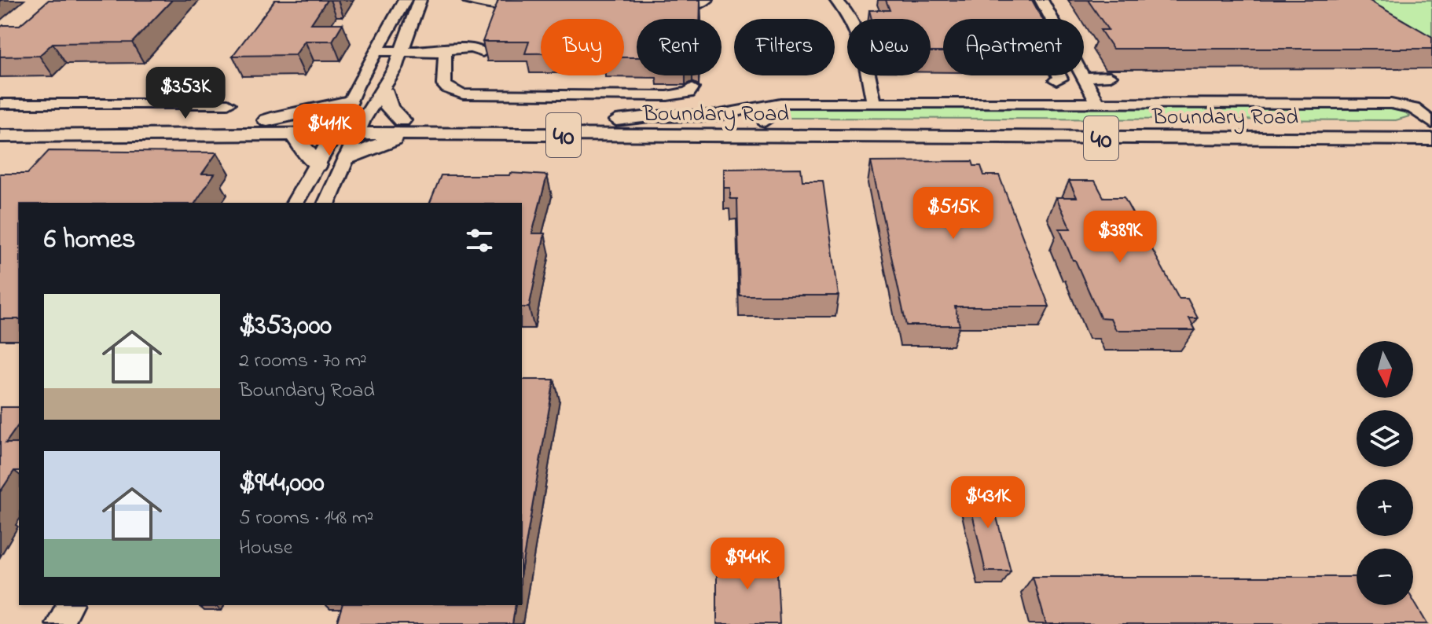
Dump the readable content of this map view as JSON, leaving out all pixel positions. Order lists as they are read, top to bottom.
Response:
{
  "streets": {
    "main road": ["Boundary Road", "40"]
  },
  "north": "bottom",
  "page": {
    "chip": [
      "Buy",
      "Rent",
      "Filters",
      "New",
      "Apartment"
    ],
    "price": [
      "$353K",
      "$411K",
      "$515K",
      "$389K",
      "$431K",
      "$944K"
    ],
    "heading": "6 homes",
    "list": [
      {
        "name": "$353,000",
        "note": "2 rooms · 70 m² · Boundary Road"
      },
      {
        "name": "$944,000",
        "note": "5 rooms · 148 m² · House"
      }
    ],
    "map_buttons": ["+", "−"]
  }
}
